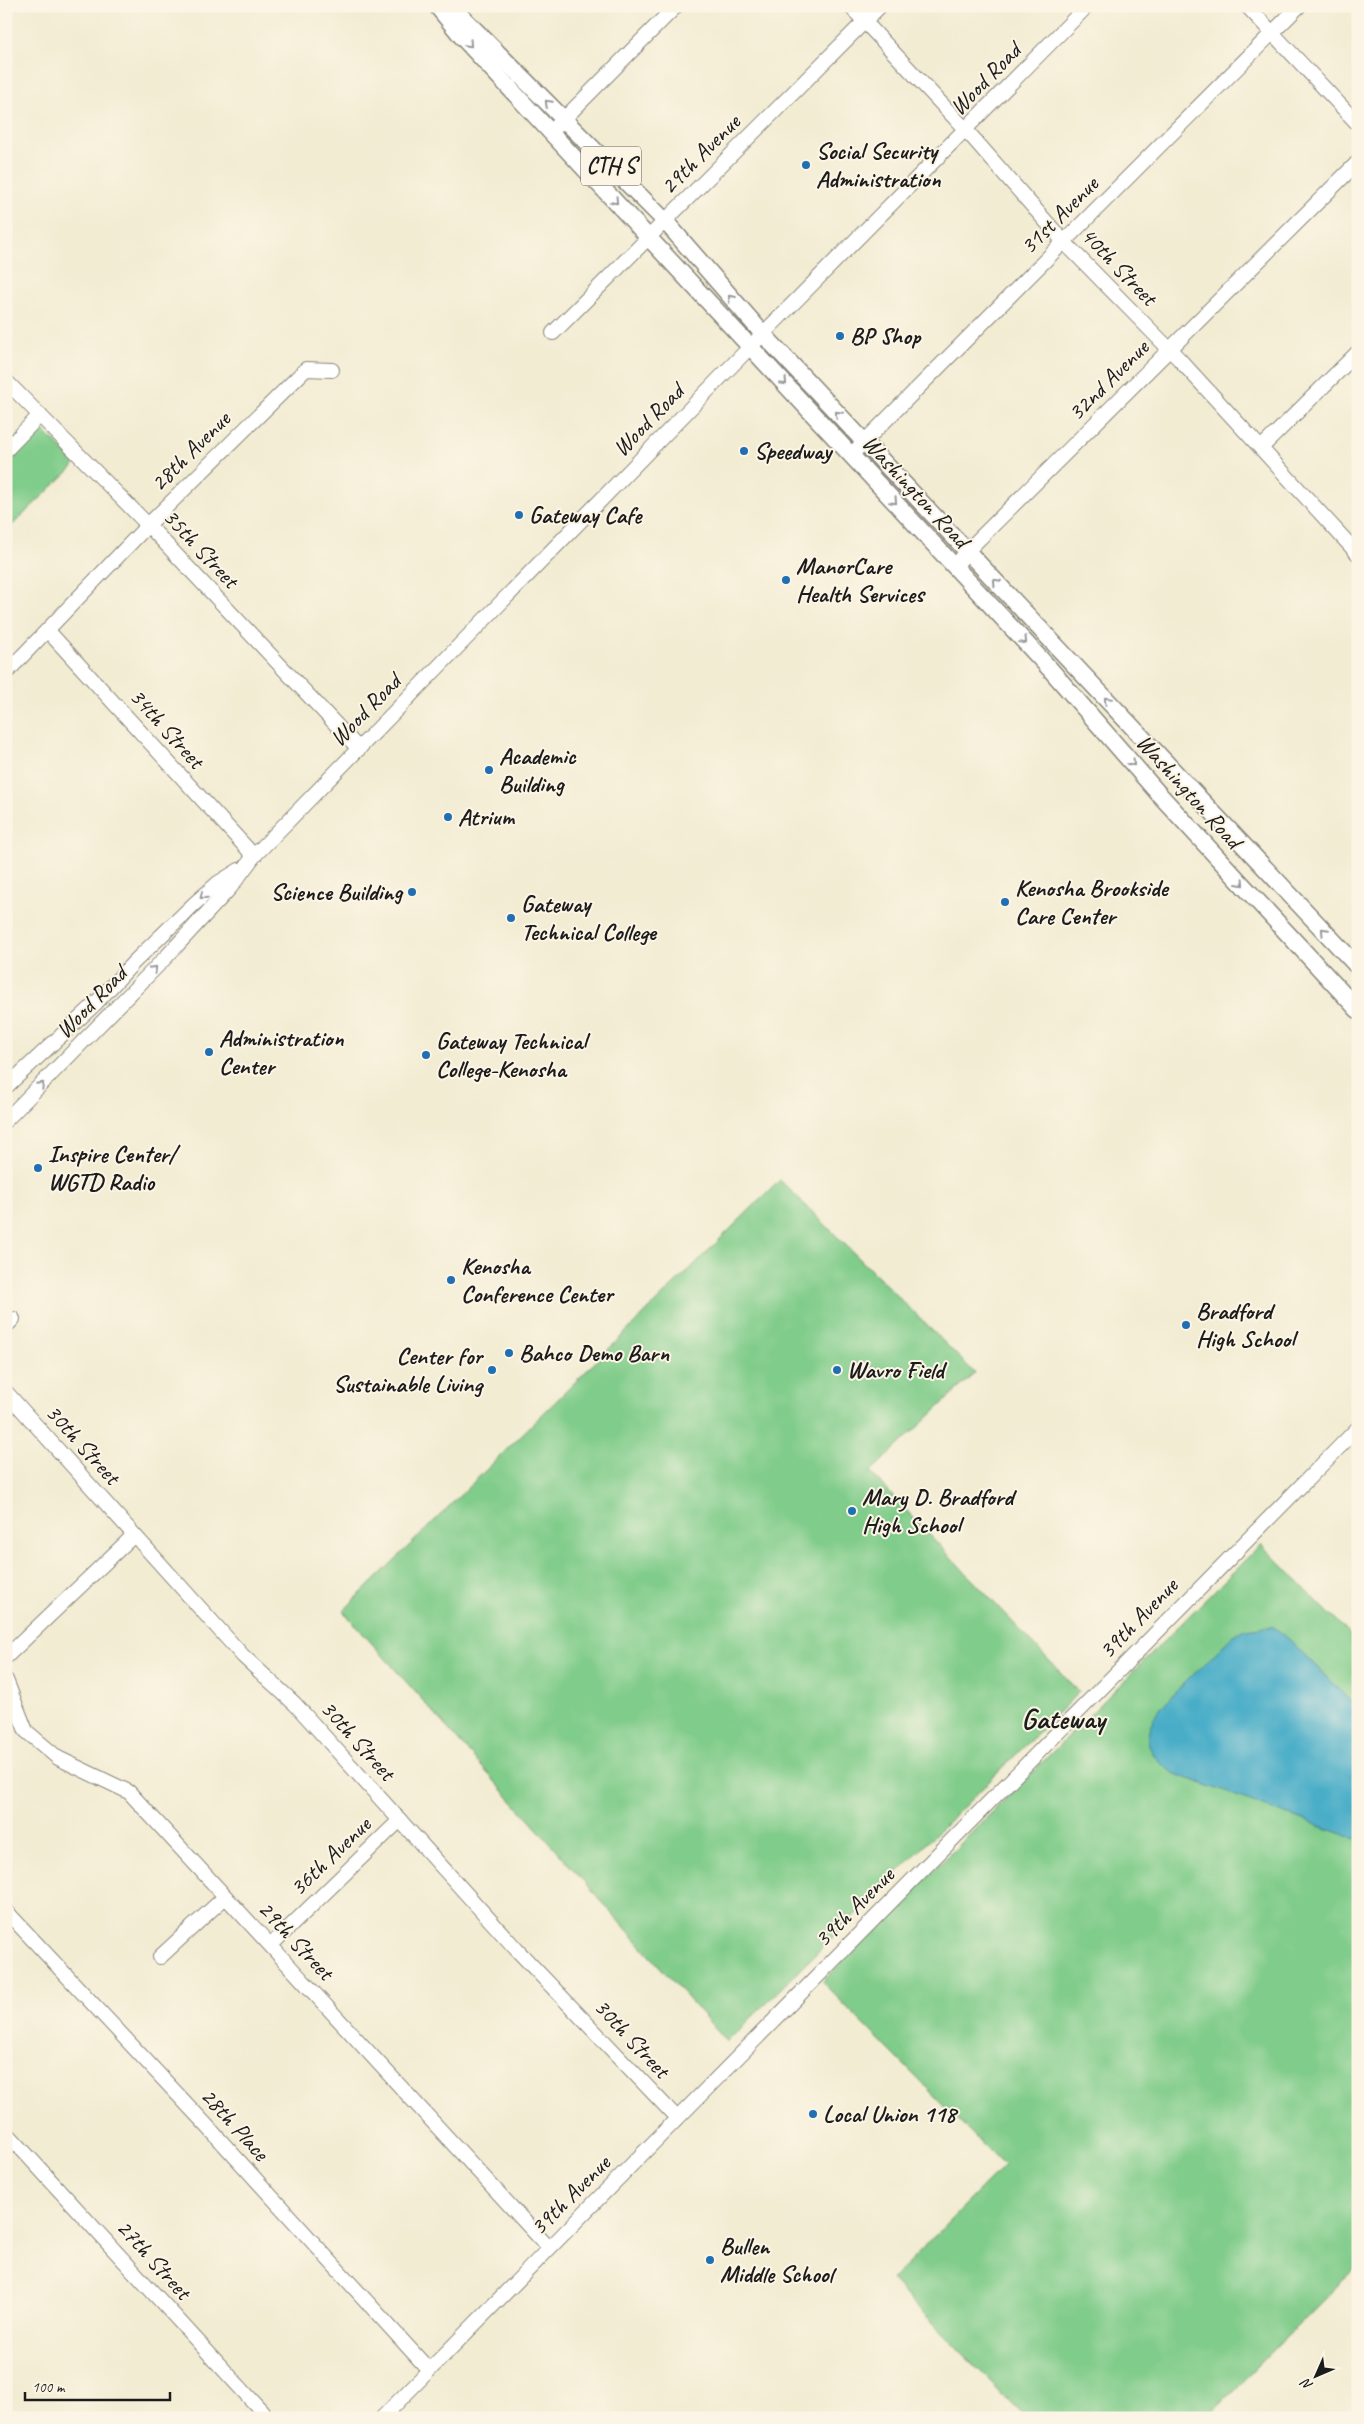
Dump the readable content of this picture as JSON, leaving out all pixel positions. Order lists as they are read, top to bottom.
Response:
{
  "streets": {
    "main road": ["CTH S", "Washington Road"],
    "street": [
      "Wood Road",
      "29th Avenue",
      "31st Avenue",
      "40th Street",
      "32nd Avenue",
      "28th Avenue",
      "35th Street",
      "34th Street",
      "30th Street",
      "39th Avenue",
      "36th Avenue",
      "29th Street",
      "28th Place",
      "27th Street"
    ]
  },
  "crossings": [
    ["Wood Road", "40th Street"],
    ["Wood Road", "Washington Road"],
    ["Wood Road", "35th Street"],
    ["Wood Road", "34th Street"],
    ["29th Avenue", "40th Street"],
    ["29th Avenue", "Washington Road"],
    ["31st Avenue", "40th Street"],
    ["31st Avenue", "Washington Road"],
    ["40th Street", "32nd Avenue"],
    ["32nd Avenue", "Washington Road"],
    ["28th Avenue", "35th Street"],
    ["28th Avenue", "34th Street"],
    ["30th Street", "39th Avenue"],
    ["30th Street", "36th Avenue"],
    ["39th Avenue", "29th Street"],
    ["39th Avenue", "28th Place"],
    ["36th Avenue", "29th Street"]
  ],
  "districts": ["Gateway"],
  "places": [
    "Social Security Administration",
    "BP Shop",
    "Speedway",
    "Gateway Cafe",
    "ManorCare Health Services",
    "Academic Building",
    "Atrium",
    "Science Building",
    "Kenosha Brookside Care Center",
    "Gateway Technical College",
    "Administration Center",
    "Gateway Technical College-Kenosha",
    "Inspire Center/ WGTD Radio",
    "Kenosha Conference Center",
    "Bradford High School",
    "Bahco Demo Barn",
    "Center for Sustainable Living",
    "Wavro Field",
    "Mary D. Bradford High School",
    "Local Union 118",
    "Bullen Middle School"
  ],
  "scale_bar": "100 m",
  "north": "bottom left"
}
